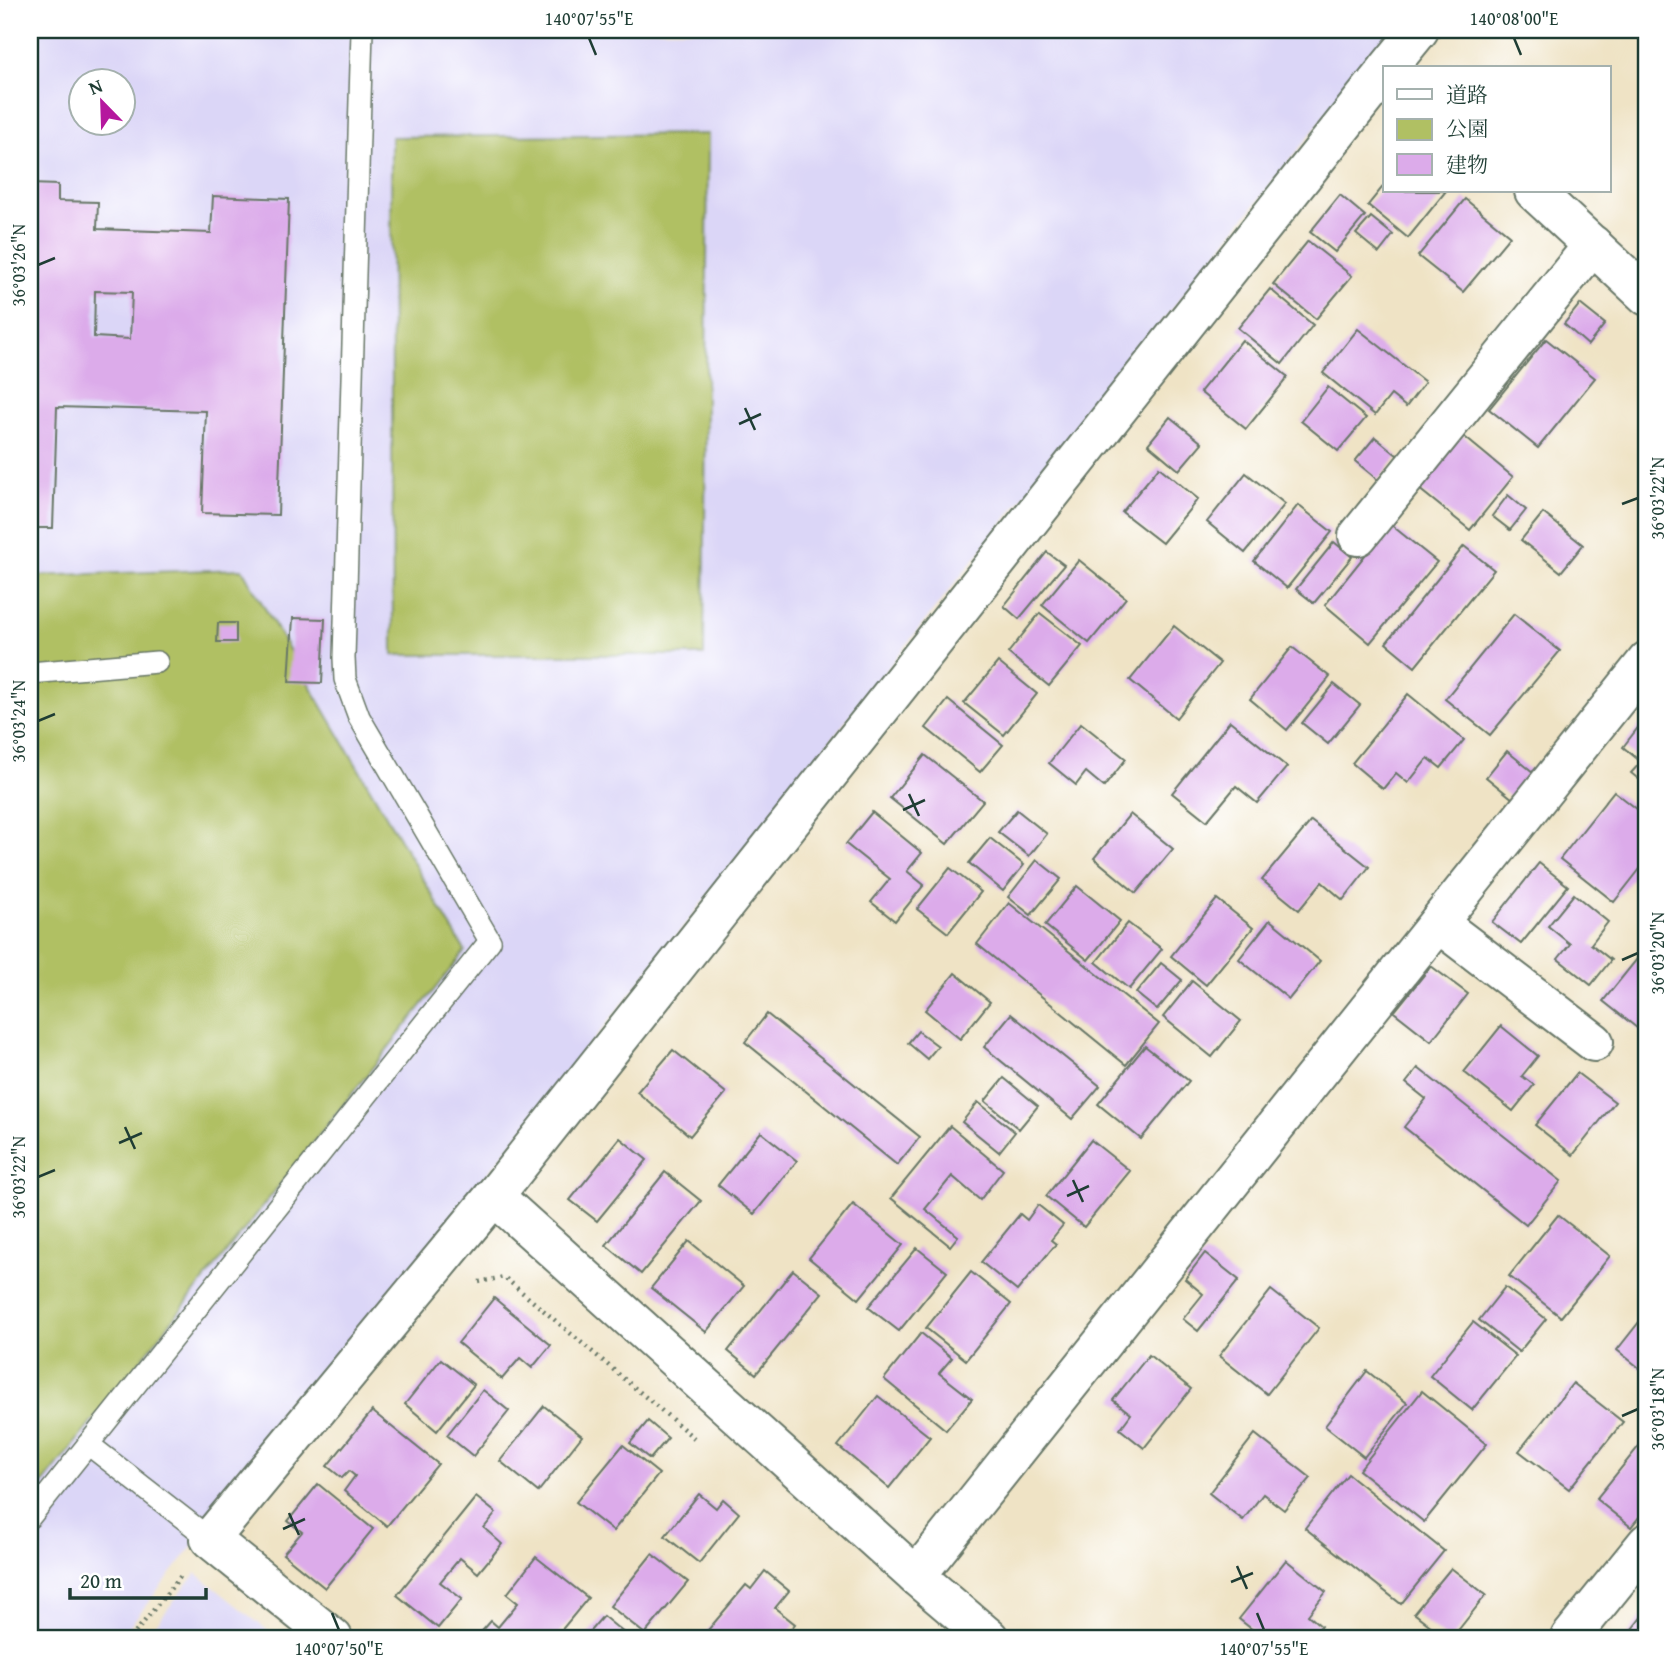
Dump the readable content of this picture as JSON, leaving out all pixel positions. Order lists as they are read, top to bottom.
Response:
{
  "legend": ["道路", "公園", "建物"],
  "scale_bar": "20 m",
  "north": "top left",
  "coordinates": [
    "140°07'55\"E",
    "140°08'00\"E",
    "36°03'26\"N",
    "36°03'22\"N",
    "36°03'24\"N",
    "36°03'20\"N",
    "36°03'18\"N",
    "140°07'50\"E"
  ]
}
